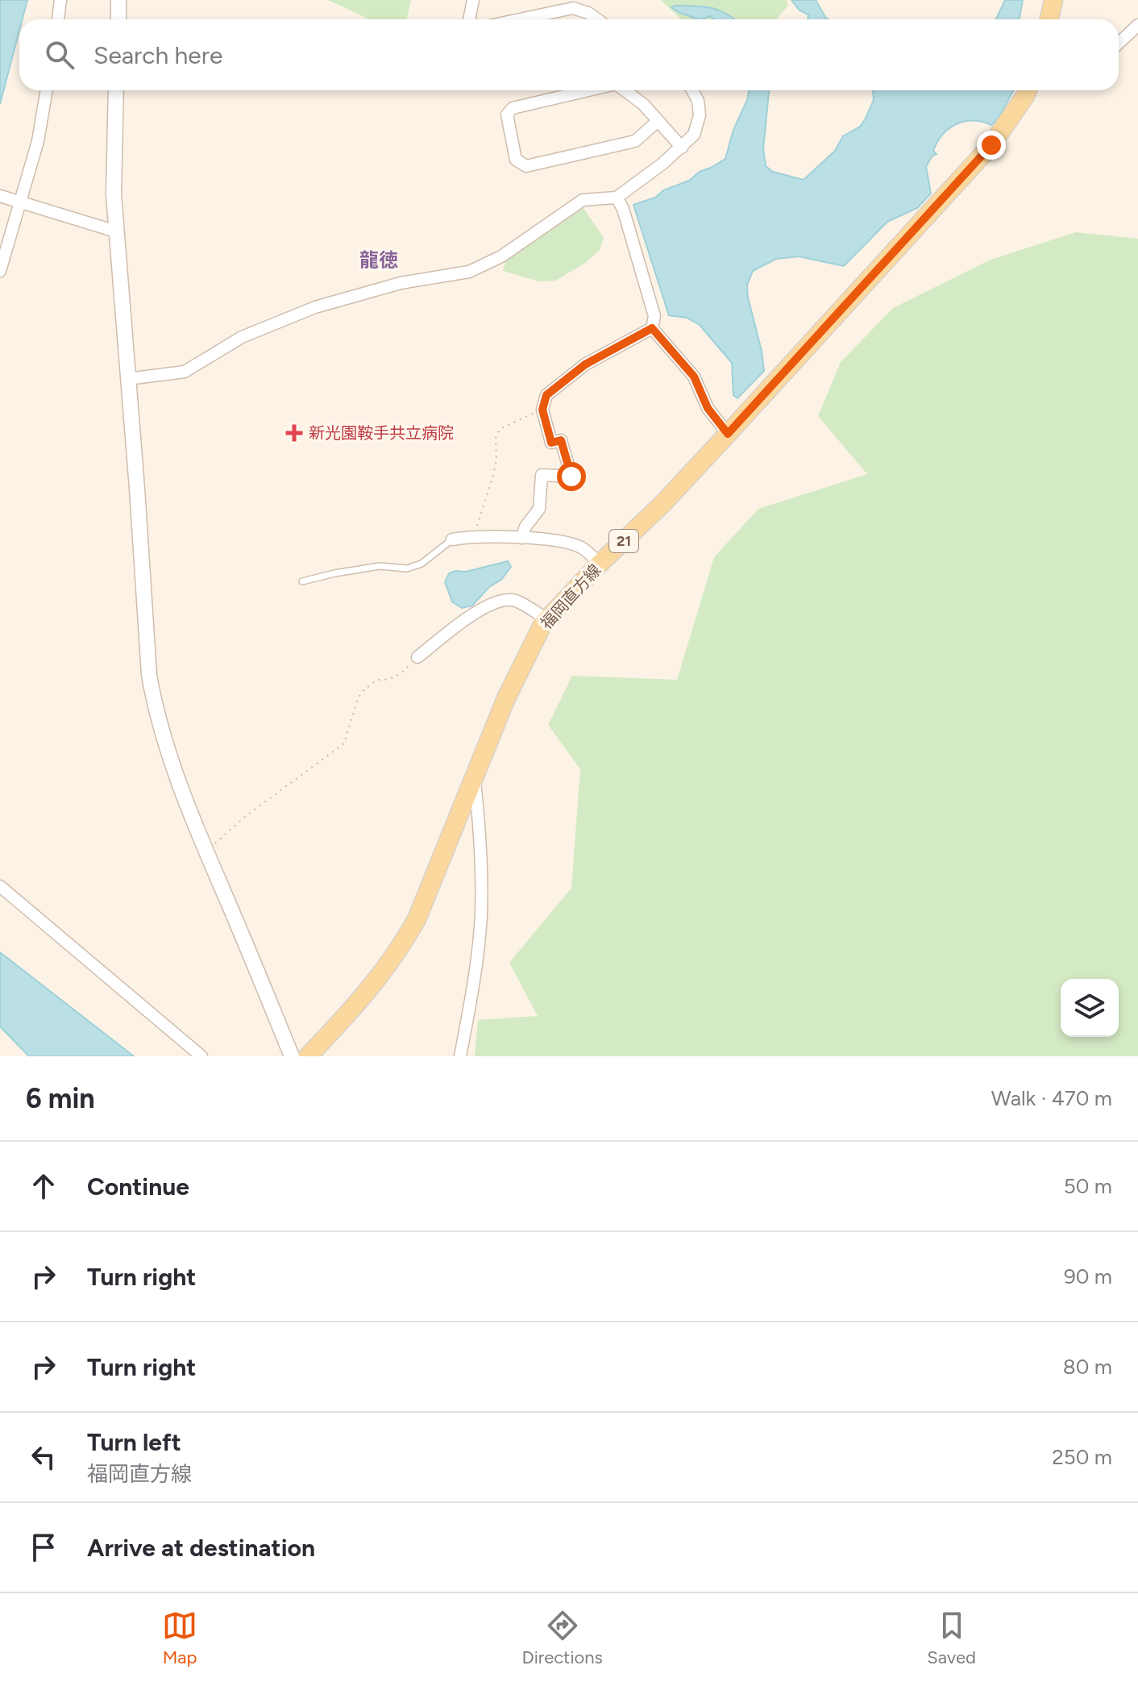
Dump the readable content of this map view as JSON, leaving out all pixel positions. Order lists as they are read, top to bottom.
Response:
{
  "streets": {
    "main road": ["21", "福岡直方線"]
  },
  "districts": ["龍徳"],
  "places": {
    "health": ["新光園鞍手共立病院"]
  },
  "page": {
    "search": "Search here",
    "heading": ["6 min", "Walk · 470 m"],
    "list": [
      ["Continue", "50 m"],
      ["Turn right", "90 m"],
      ["Turn right", "80 m"],
      ["Turn left", "福岡直方線", "250 m"],
      "Arrive at destination"
    ],
    "nav": ["Map", "Directions", "Saved"]
  }
}
